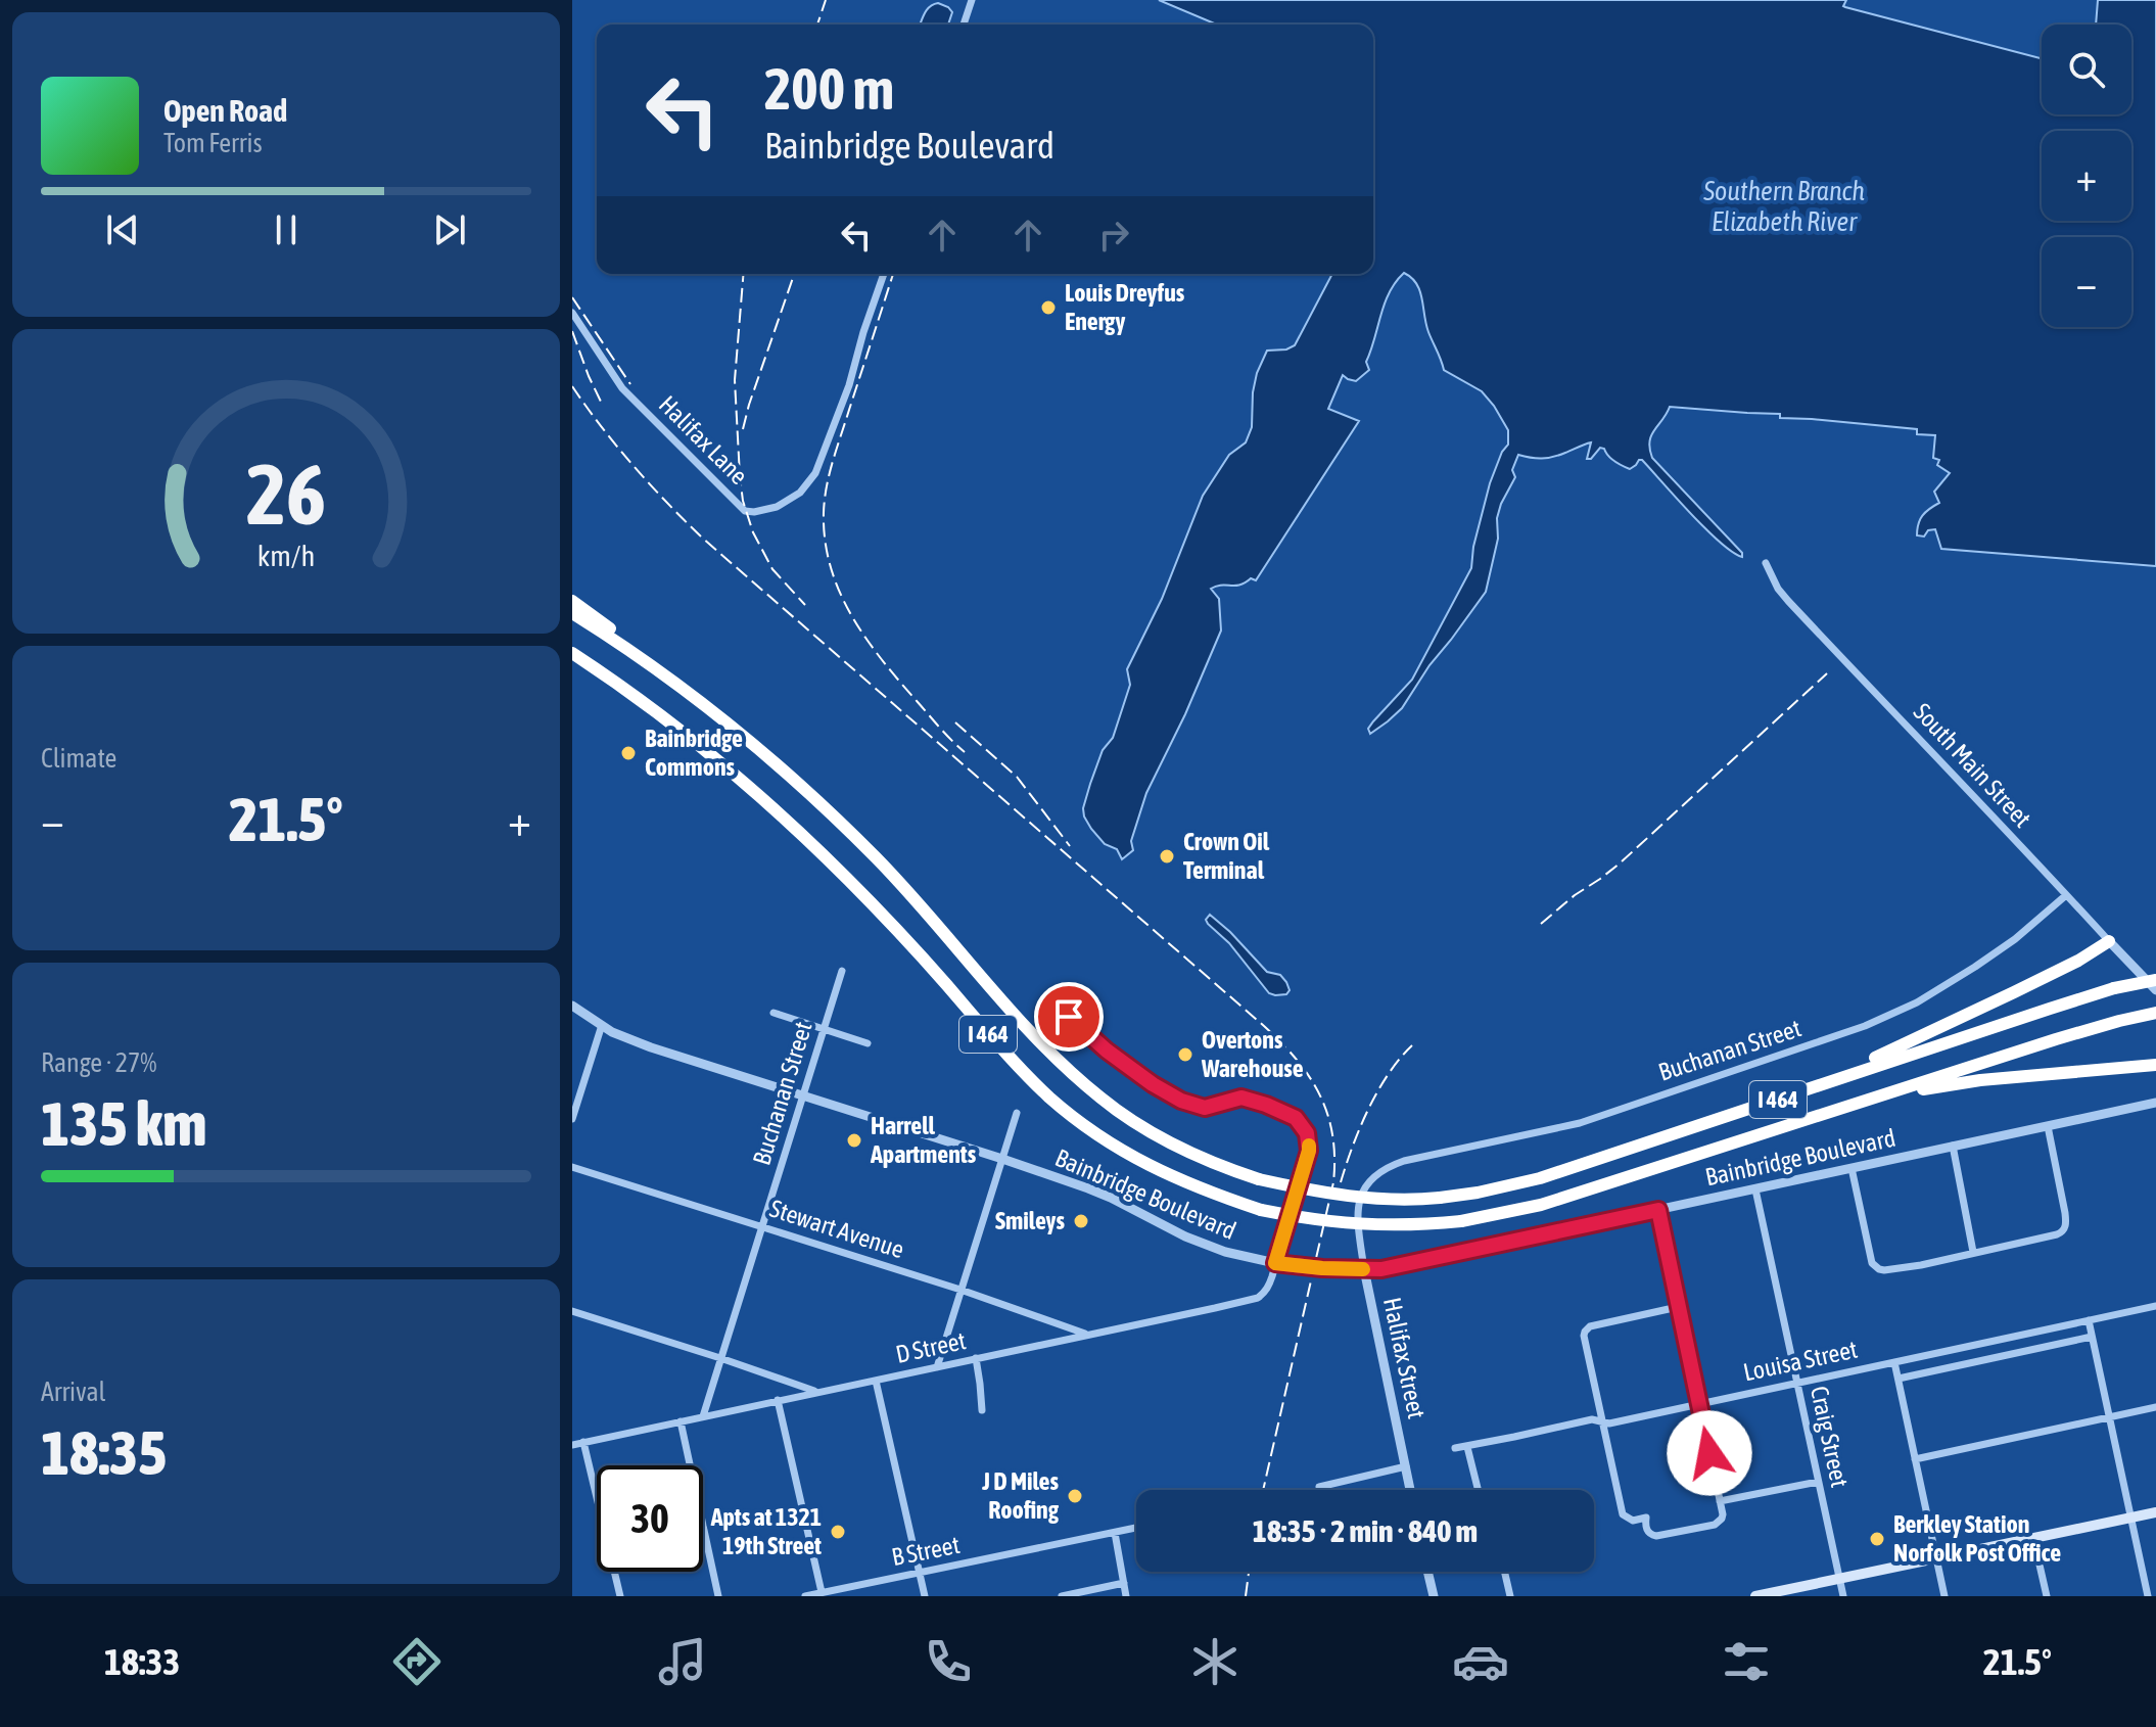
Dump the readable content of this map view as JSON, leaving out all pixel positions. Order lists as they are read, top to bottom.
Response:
{
  "streets": {
    "highway": ["I 464"],
    "street": [
      "Halifax Lane",
      "South Main Street",
      "Buchanan Street",
      "Bainbridge Boulevard",
      "Stewart Avenue",
      "D Street",
      "Halifax Street",
      "Louisa Street",
      "Craig Street",
      "B Street"
    ]
  },
  "crossings": [
    ["South Main Street", "Buchanan Street"],
    ["Buchanan Street", "Bainbridge Boulevard"],
    ["Buchanan Street", "Stewart Avenue"],
    ["Buchanan Street", "D Street"],
    ["Buchanan Street", "Halifax Street"],
    ["Bainbridge Boulevard", "D Street"],
    ["Bainbridge Boulevard", "Halifax Street"],
    ["Bainbridge Boulevard", "Craig Street"],
    ["Stewart Avenue", "D Street"],
    ["Louisa Street", "Craig Street"]
  ],
  "water": ["Southern Branch Elizabeth River"],
  "places": [
    "Louis Dreyfus Energy",
    "Bainbridge Commons",
    "Crown Oil Terminal",
    "Overtons Warehouse",
    "Harrell Apartments",
    "Smileys",
    "J D Miles Roofing",
    "Apts at 1321 19th Street",
    "Berkley Station Norfolk Post Office"
  ],
  "page": {
    "map_buttons": ["+", "−"],
    "turn": ["200 m", "Bainbridge Boulevard"],
    "song": ["Open Road", "Tom Ferris"],
    "tile": [
      "Climate",
      ["Range · 27%", "135 km"],
      ["Arrival", "18:35"]
    ],
    "heat": ["−", "21.5°", "+"],
    "limit": "30",
    "trip": "18:35 · 2 min · 840 m",
    "tabs": ["18:33", "21.5°"],
    "gauge": ["26", "km/h"]
  }
}
